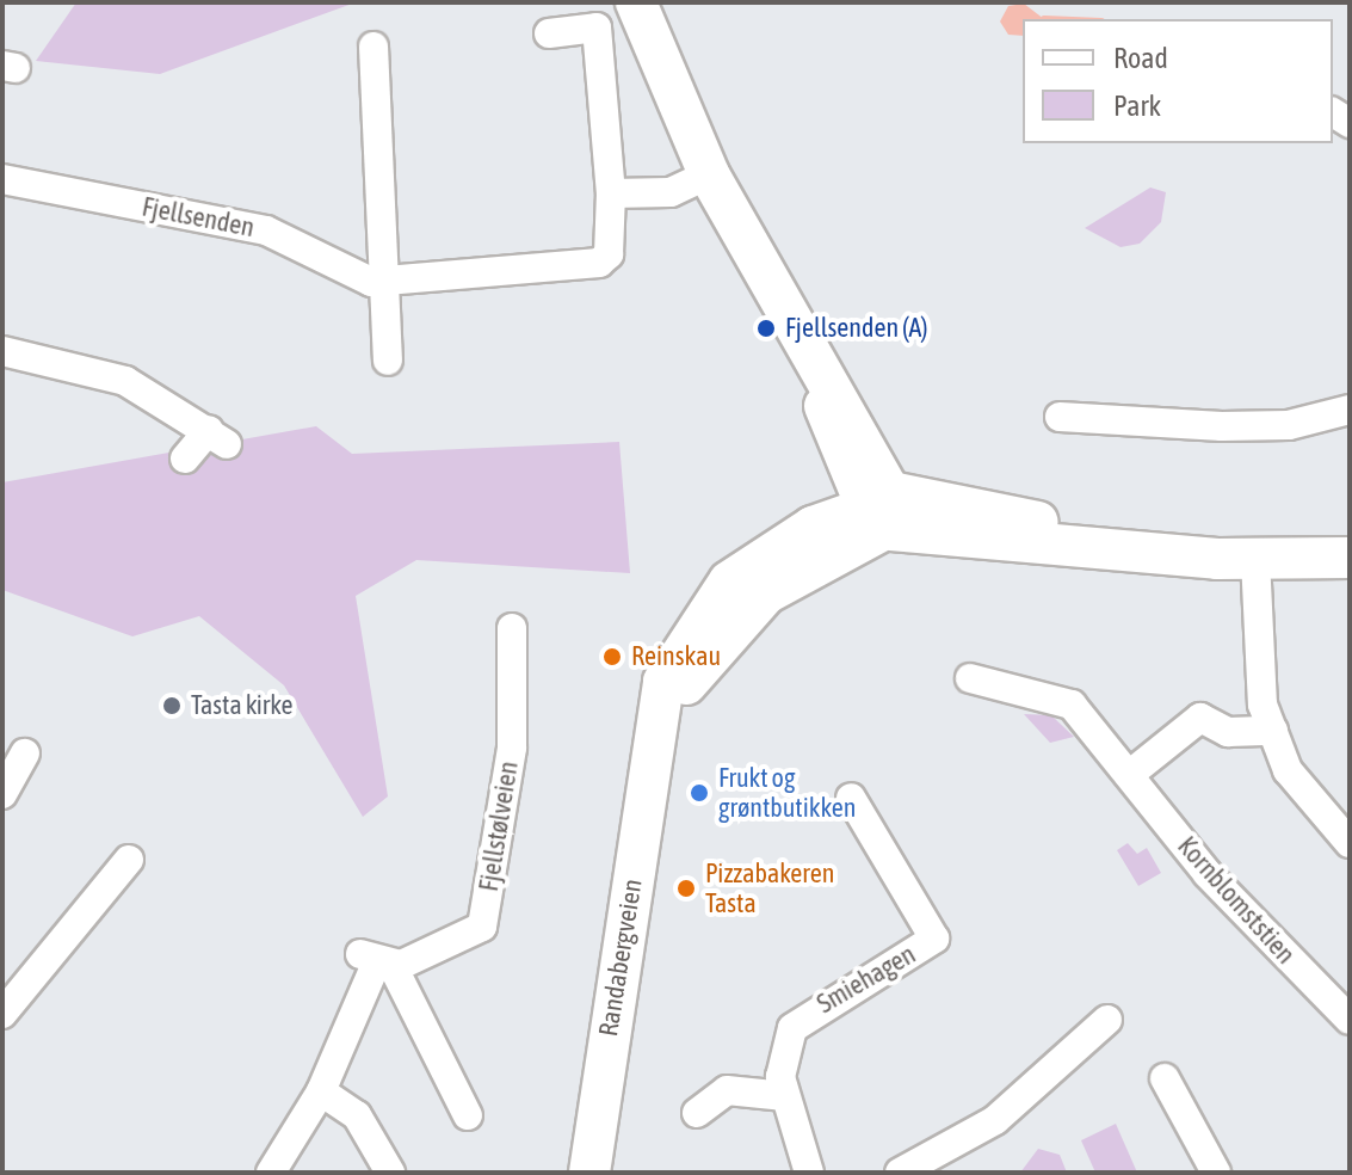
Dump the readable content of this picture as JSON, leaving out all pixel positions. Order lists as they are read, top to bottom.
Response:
{
  "streets": {
    "main road": ["Randabergveien"],
    "street": [
      "Fjellsenden",
      "Fjellstølveien",
      "Kornblomststien",
      "Smiehagen"
    ]
  },
  "places": [
    "Fjellsenden (A)",
    "Reinskau",
    "Tasta kirke",
    "Frukt og grøntbutikken",
    "Pizzabakeren Tasta"
  ],
  "legend": ["Road", "Park"]
}
